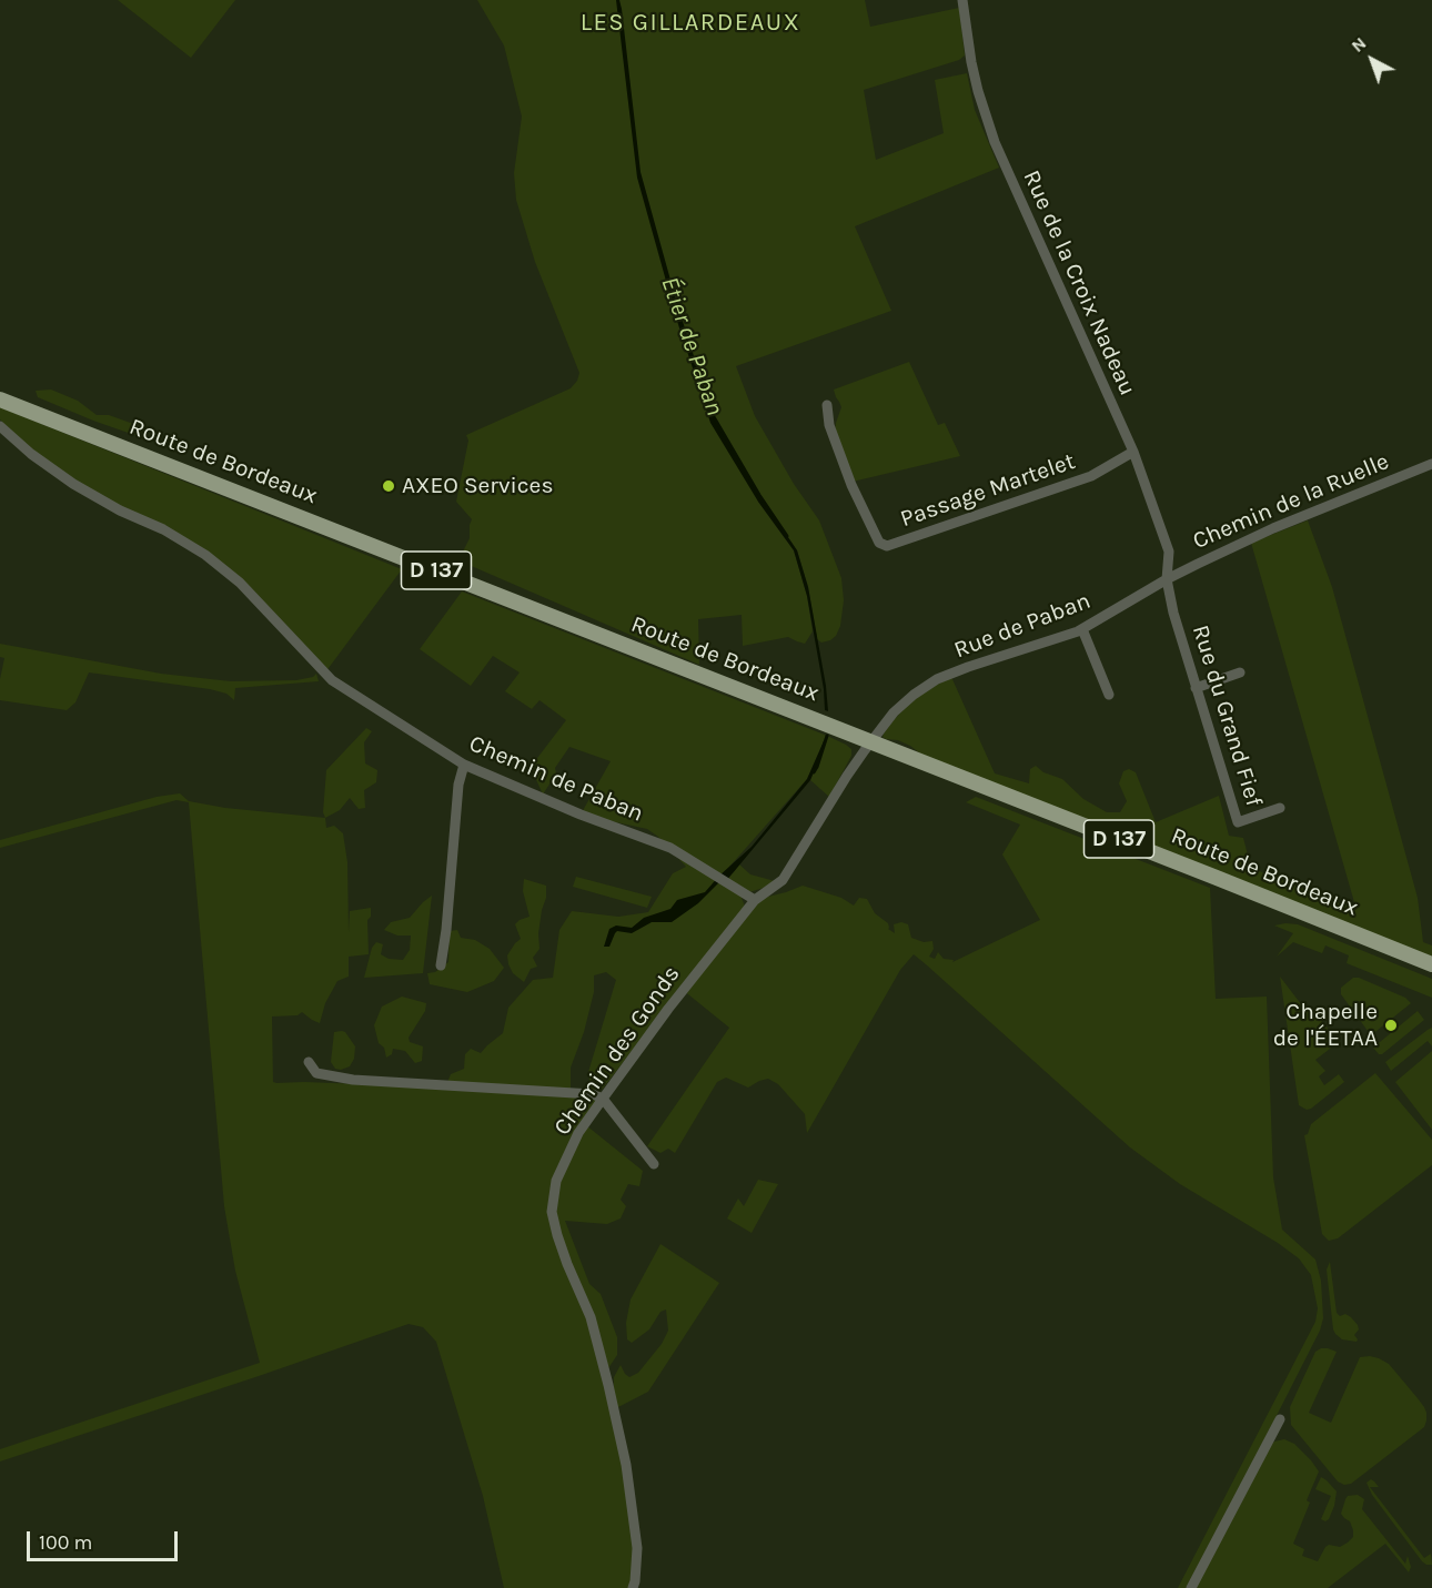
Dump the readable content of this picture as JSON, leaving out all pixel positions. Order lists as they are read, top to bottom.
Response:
{
  "streets": {
    "main road": ["Route de Bordeaux", "D 137"],
    "street": [
      "Rue de la Croix Nadeau",
      "Passage Martelet",
      "Chemin de la Ruelle",
      "Rue de Paban",
      "Rue du Grand Fief",
      "Chemin de Paban",
      "Chemin des Gonds"
    ]
  },
  "crossings": [
    ["Rue de la Croix Nadeau", "Passage Martelet"],
    ["Rue de la Croix Nadeau", "Chemin de la Ruelle"],
    ["Rue de la Croix Nadeau", "Rue de Paban"],
    ["Rue de la Croix Nadeau", "Rue du Grand Fief"],
    ["Route de Bordeaux", "Rue de Paban"],
    ["Route de Bordeaux", "Chemin des Gonds"],
    ["Chemin de la Ruelle", "Rue de Paban"],
    ["Chemin de la Ruelle", "Rue du Grand Fief"],
    ["Rue de Paban", "Rue du Grand Fief"],
    ["Rue de Paban", "Chemin des Gonds"],
    ["Chemin de Paban", "Chemin des Gonds"]
  ],
  "districts": ["LES GILLARDEAUX"],
  "water": ["Étier de Paban"],
  "places": ["AXEO Services", "Chapelle de l'ÉETAA"],
  "scale_bar": "100 m",
  "north": "top left"
}
